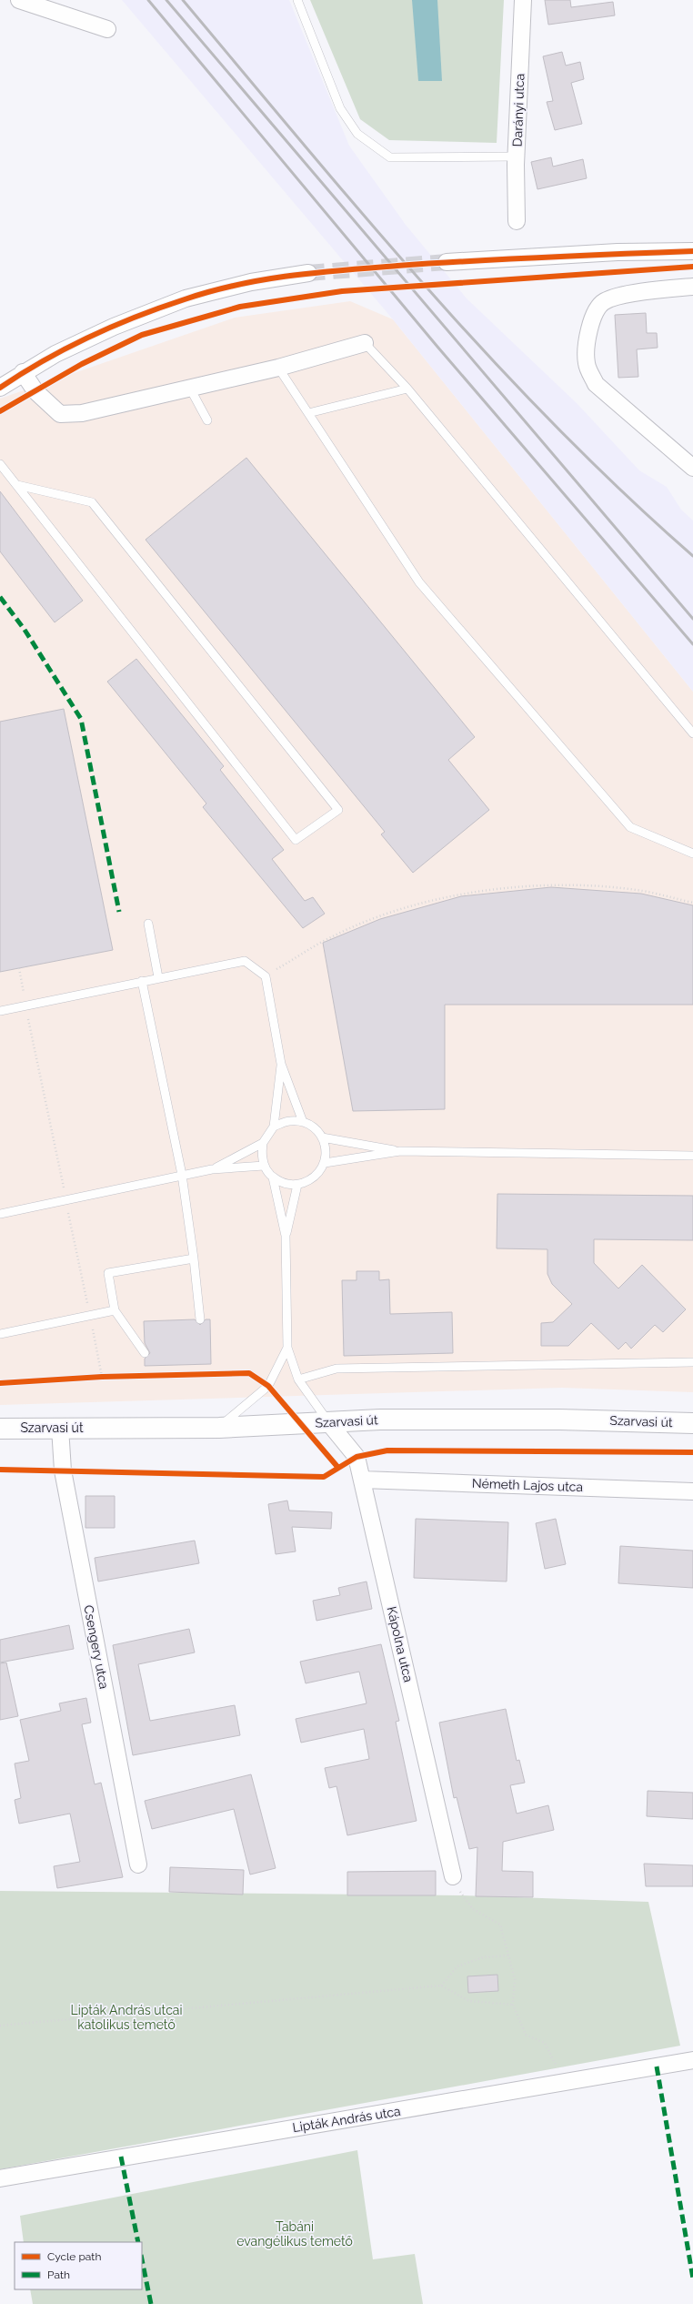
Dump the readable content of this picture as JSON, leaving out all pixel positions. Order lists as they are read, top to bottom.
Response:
{
  "streets": {
    "main road": ["Szarvasi út"],
    "street": [
      "Darányi utca",
      "Németh Lajos utca",
      "Kápolna utca",
      "Csengery utca",
      "Lipták András utca"
    ]
  },
  "crossings": [
    ["Szarvasi út", "Kápolna utca"],
    ["Szarvasi út", "Csengery utca"],
    ["Németh Lajos utca", "Kápolna utca"]
  ],
  "parks": ["Lipták András utcai katolikus temető", "Tabáni evangélikus temető"],
  "legend": ["Cycle path", "Path"]
}
